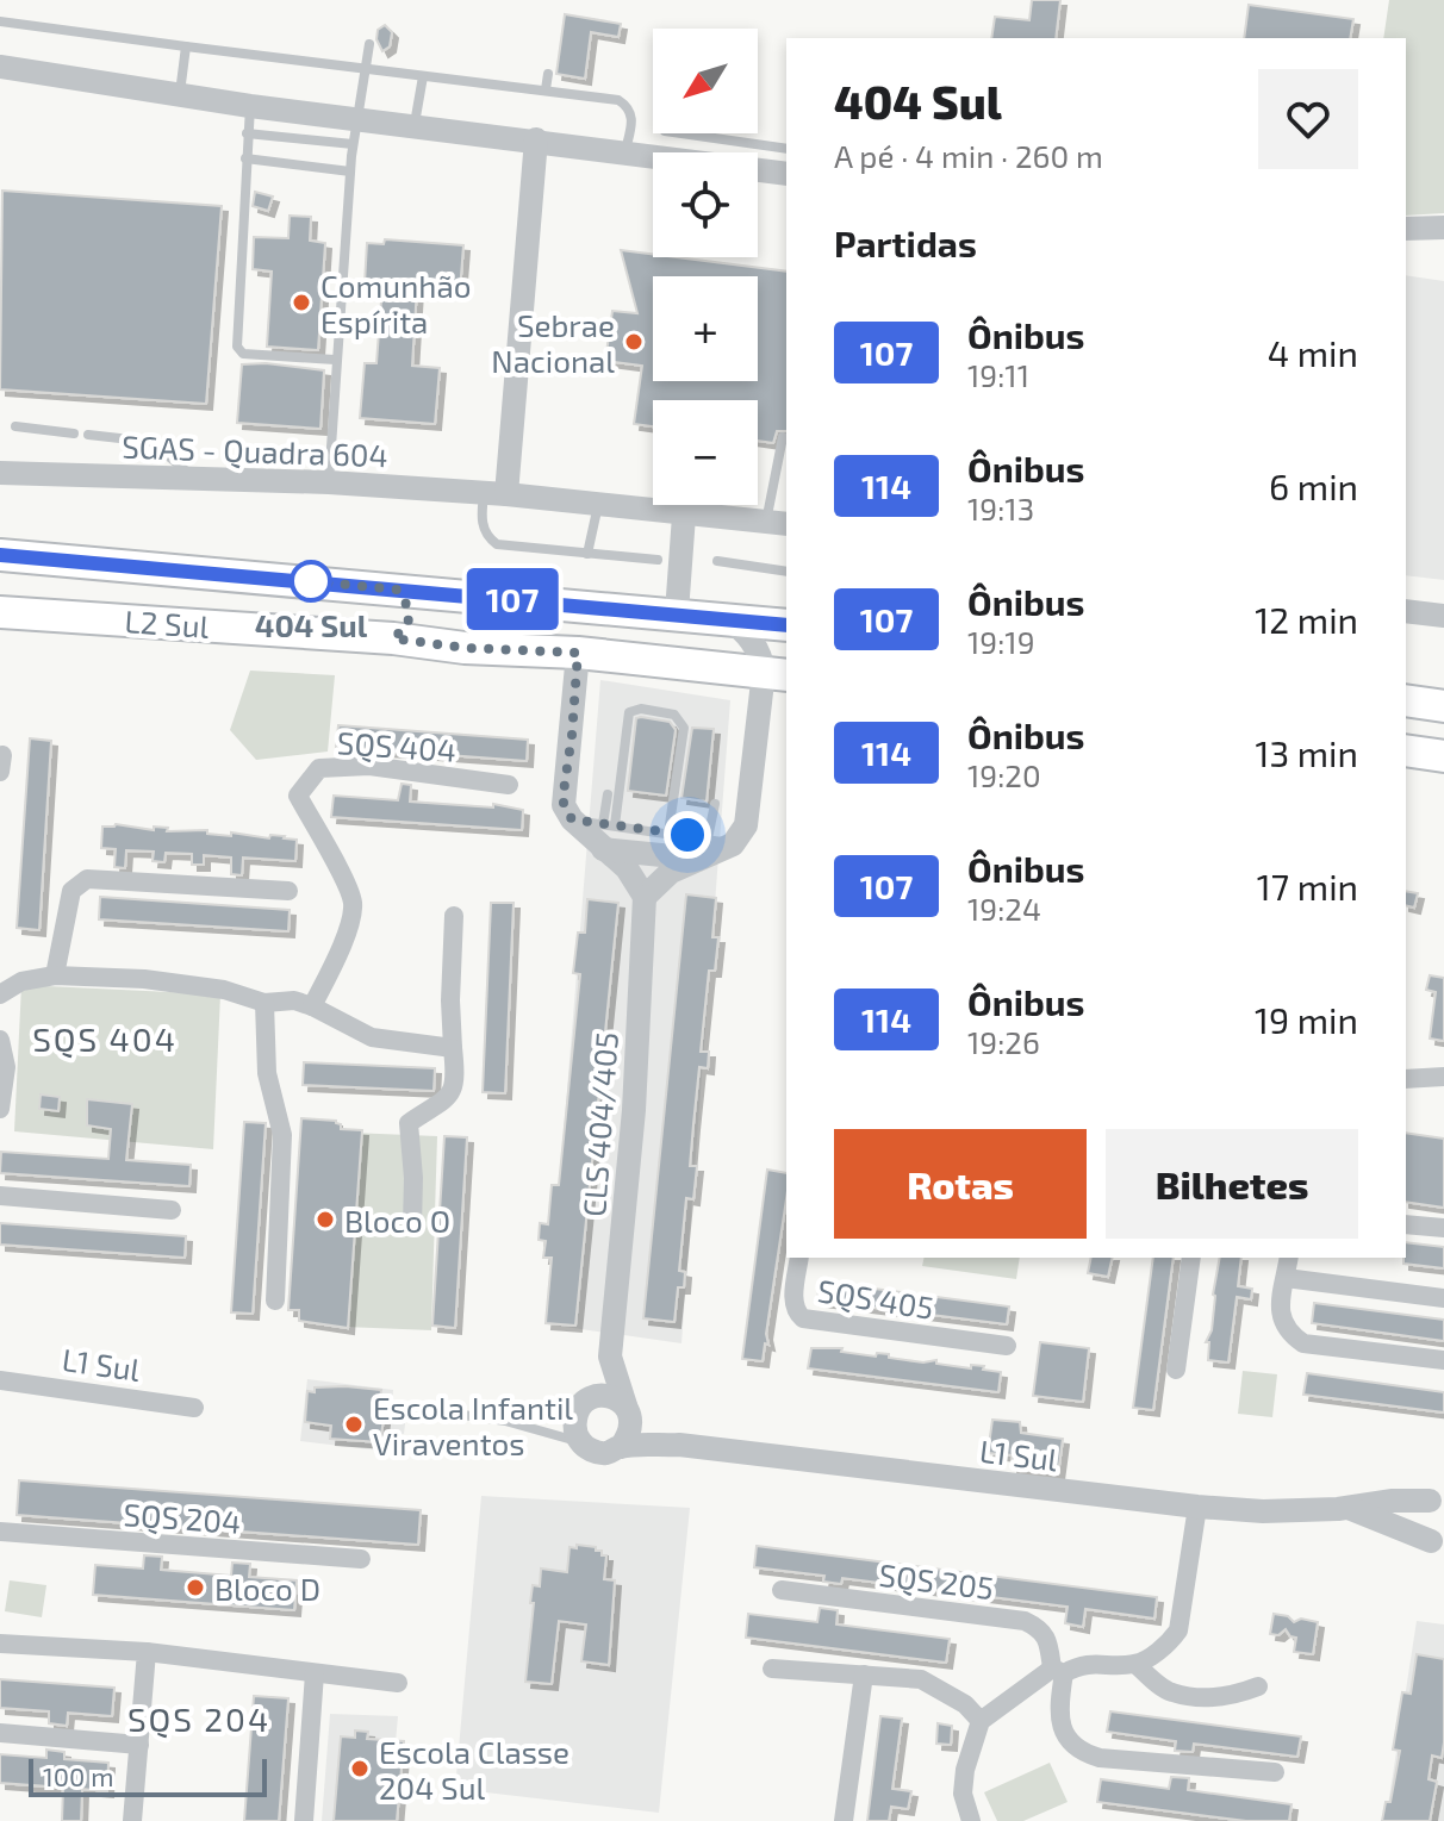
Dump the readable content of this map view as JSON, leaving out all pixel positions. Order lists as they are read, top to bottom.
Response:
{
  "streets": {
    "main road": ["L2 Sul"],
    "street": [
      "SGAS - Quadra 604",
      "SQS 404",
      "CLS 404/405",
      "SQS 405",
      "L1 Sul",
      "SQS 204",
      "SQS 205"
    ]
  },
  "crossings": [
    ["CLS 404/405", "L1 Sul"]
  ],
  "districts": ["SQS 404", "SQS 204"],
  "places": [
    "Comunhão Espírita",
    "Sebrae Nacional",
    "404 Sul",
    "Bloco O",
    "Escola Infantil Viraventos",
    "Bloco D",
    "Escola Classe 204 Sul"
  ],
  "lines": ["bus line 107"],
  "scale_bar": "100 m",
  "north": "bottom left",
  "page": {
    "on_map": "107",
    "map_buttons": ["+", "−"],
    "heading": [
      ["404 Sul", "A pé · 4 min · 260 m"],
      "Partidas"
    ],
    "list": [
      {
        "mark": "107",
        "name": "Ônibus",
        "note": "19:11",
        "value": "4 min"
      },
      {
        "mark": "114",
        "name": "Ônibus",
        "note": "19:13",
        "value": "6 min"
      },
      {
        "mark": "107",
        "name": "Ônibus",
        "note": "19:19",
        "value": "12 min"
      },
      {
        "mark": "114",
        "name": "Ônibus",
        "note": "19:20",
        "value": "13 min"
      },
      {
        "mark": "107",
        "name": "Ônibus",
        "note": "19:24",
        "value": "17 min"
      },
      {
        "mark": "114",
        "name": "Ônibus",
        "note": "19:26",
        "value": "19 min"
      }
    ],
    "buttons": ["Rotas", "Bilhetes"],
    "scale": "100 m"
  }
}
